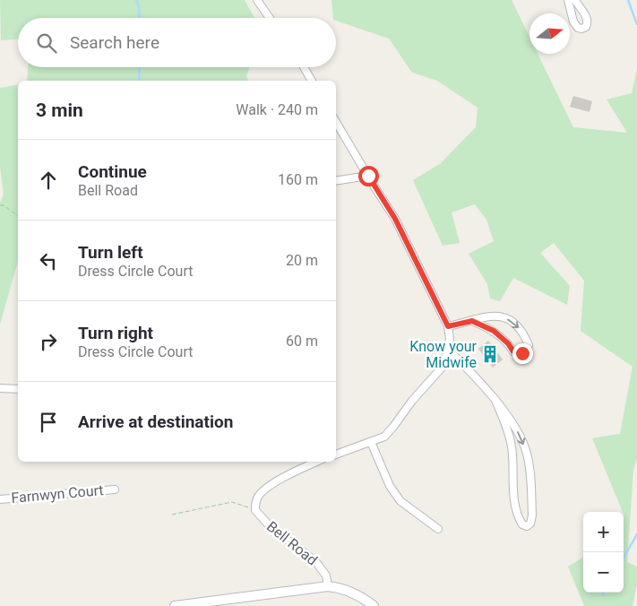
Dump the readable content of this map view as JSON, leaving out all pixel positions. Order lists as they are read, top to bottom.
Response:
{
  "streets": {
    "street": ["Farnwyn Court", "Bell Road"]
  },
  "places": {
    "building": ["Know your Midwife"]
  },
  "north": "right",
  "page": {
    "search": "Search here",
    "heading": ["3 min", "Walk · 240 m"],
    "list": [
      ["Continue", "Bell Road", "160 m"],
      ["Turn left", "Dress Circle Court", "20 m"],
      ["Turn right", "Dress Circle Court", "60 m"],
      "Arrive at destination"
    ],
    "map_buttons": ["+", "−"]
  }
}
